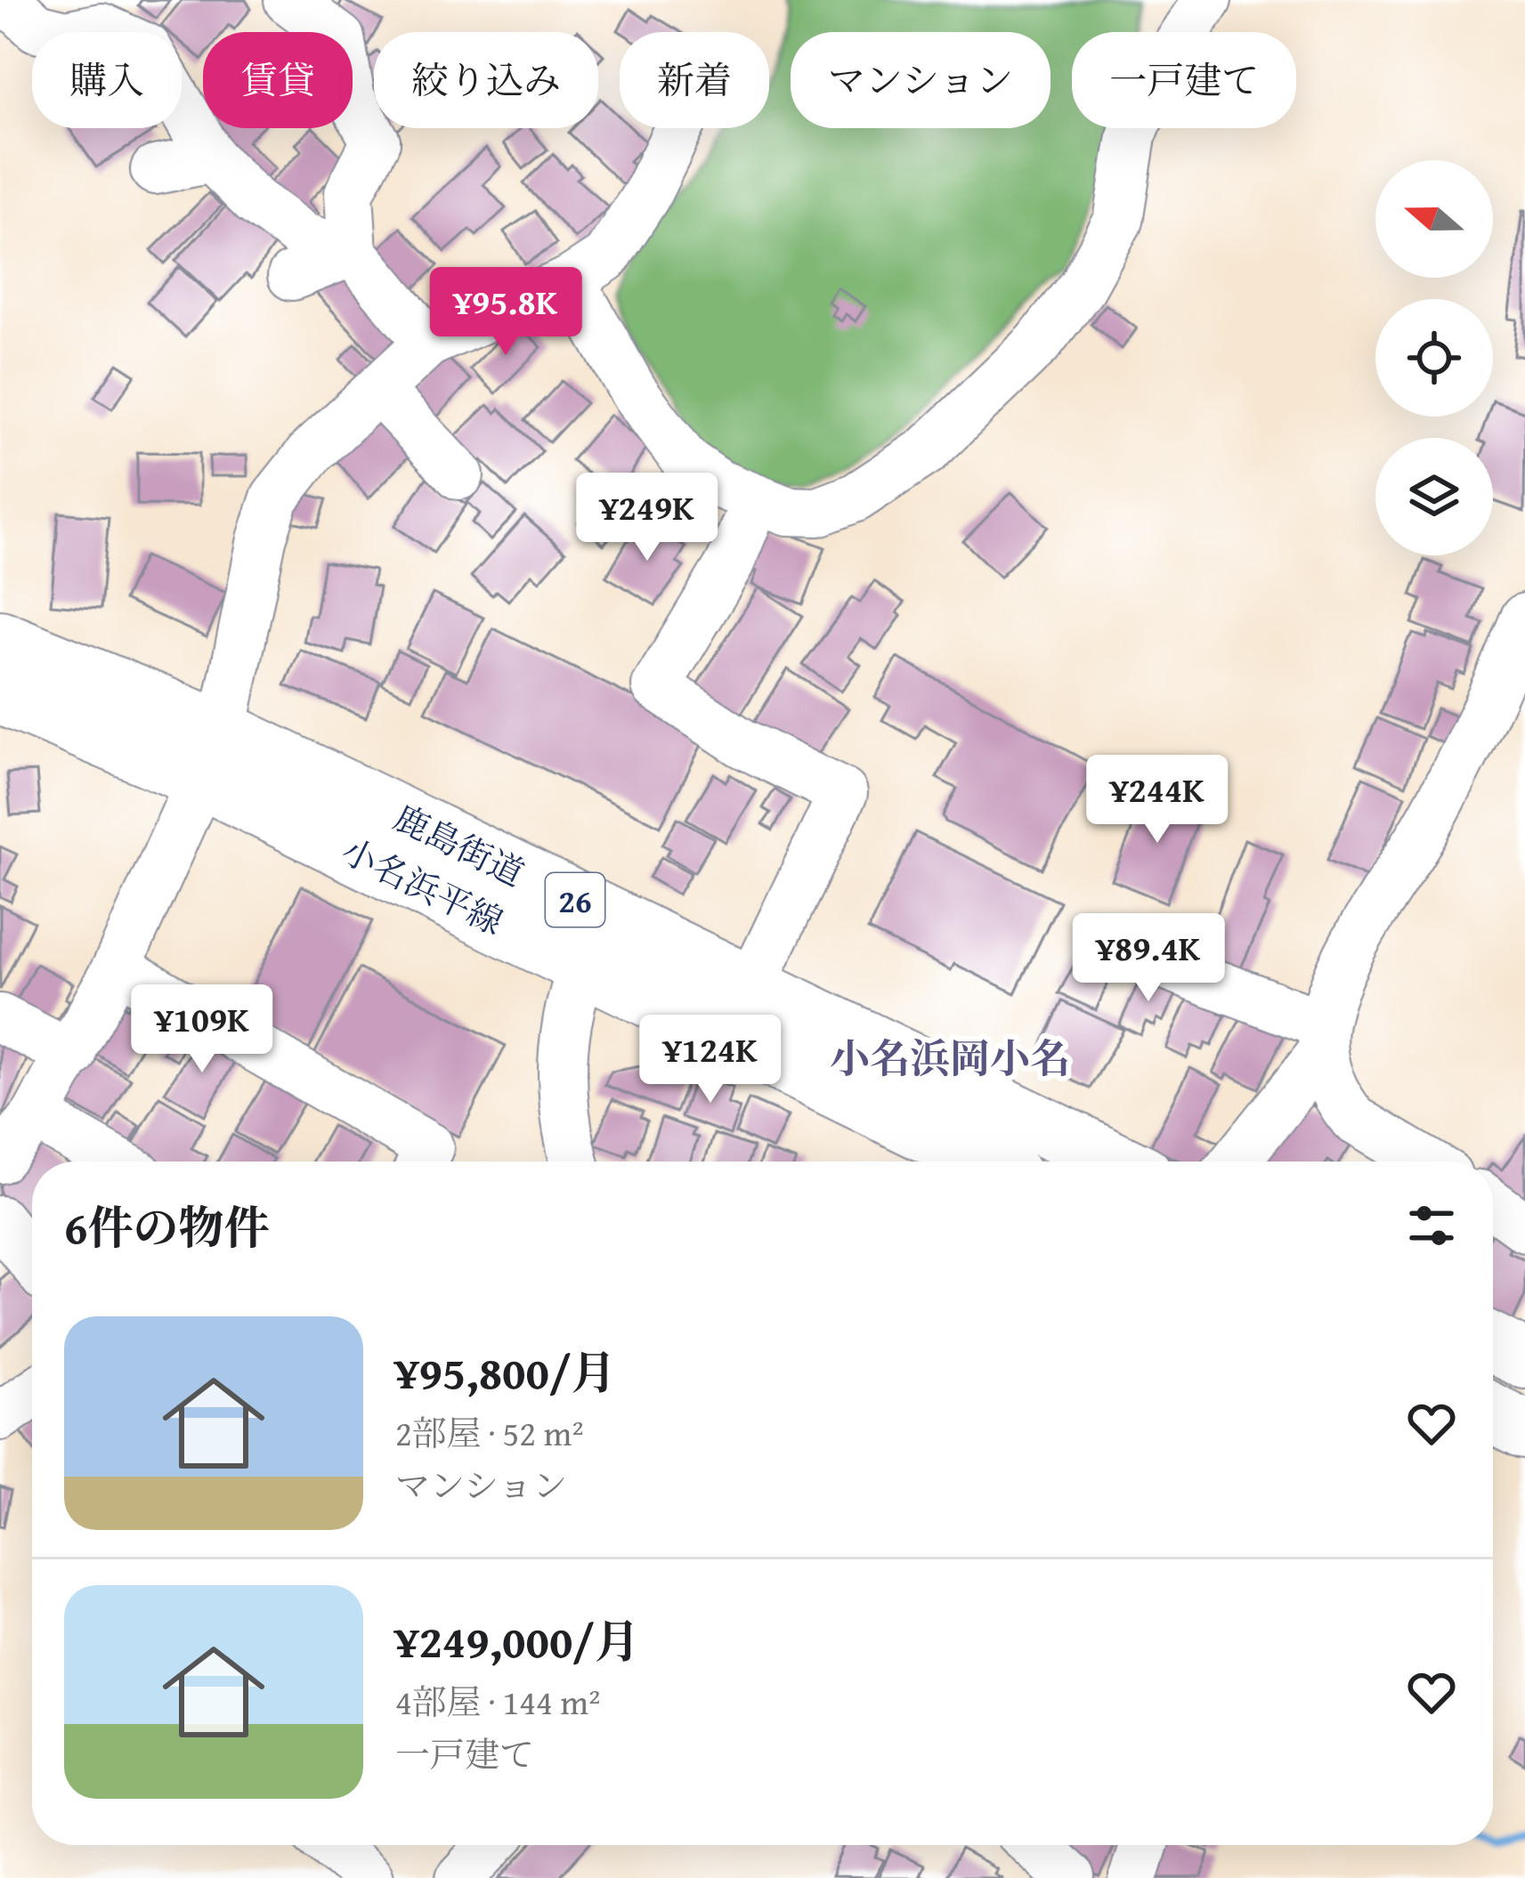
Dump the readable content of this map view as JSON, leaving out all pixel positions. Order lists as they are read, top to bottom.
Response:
{
  "streets": {
    "main road": ["鹿島街道", "26"]
  },
  "crossings": [
    ["鹿島街道", "26"]
  ],
  "districts": ["小名浜岡小名"],
  "north": "left",
  "page": {
    "chip": [
      "購入",
      "賃貸",
      "絞り込み",
      "新着",
      "マンション",
      "一戸建て"
    ],
    "price": [
      "¥95.8K",
      "¥249K",
      "¥244K",
      "¥89.4K",
      "¥109K",
      "¥124K"
    ],
    "heading": "6件の物件",
    "list": [
      {
        "name": "¥95,800/月",
        "note": "2部屋 · 52 m² · マンション"
      },
      {
        "name": "¥249,000/月",
        "note": "4部屋 · 144 m² · 一戸建て"
      }
    ]
  }
}
